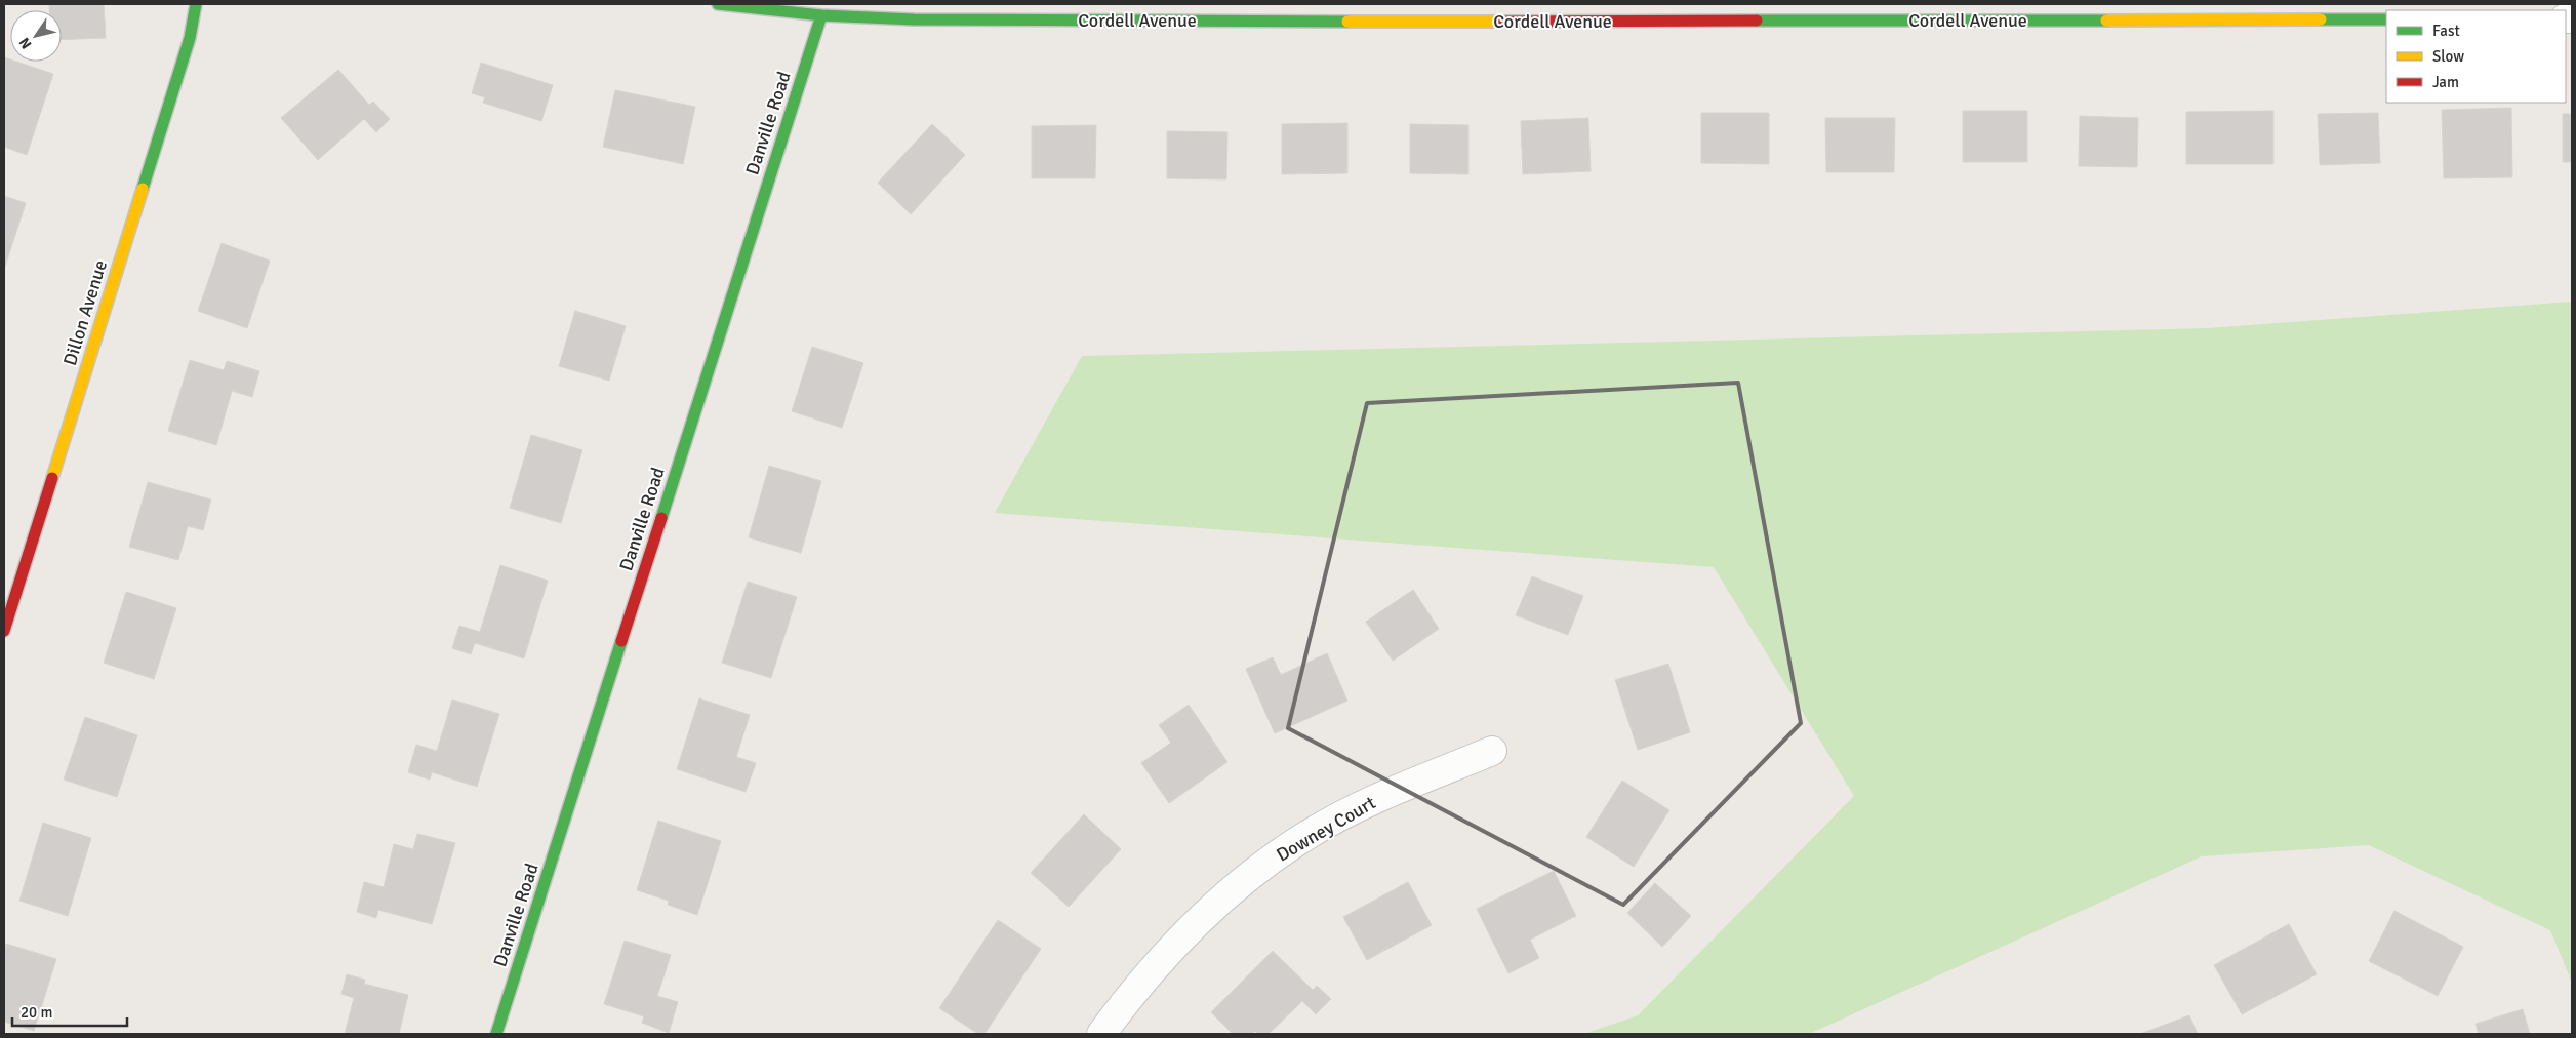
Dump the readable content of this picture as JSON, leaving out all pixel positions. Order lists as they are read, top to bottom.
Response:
{
  "streets": {
    "street": [
      "Cordell Avenue",
      "Danville Road",
      "Dillon Avenue",
      "Downey Court"
    ]
  },
  "crossings": [
    ["Cordell Avenue", "Danville Road"]
  ],
  "legend": ["Fast", "Slow", "Jam"],
  "scale_bar": "20 m",
  "north": "bottom left"
}
